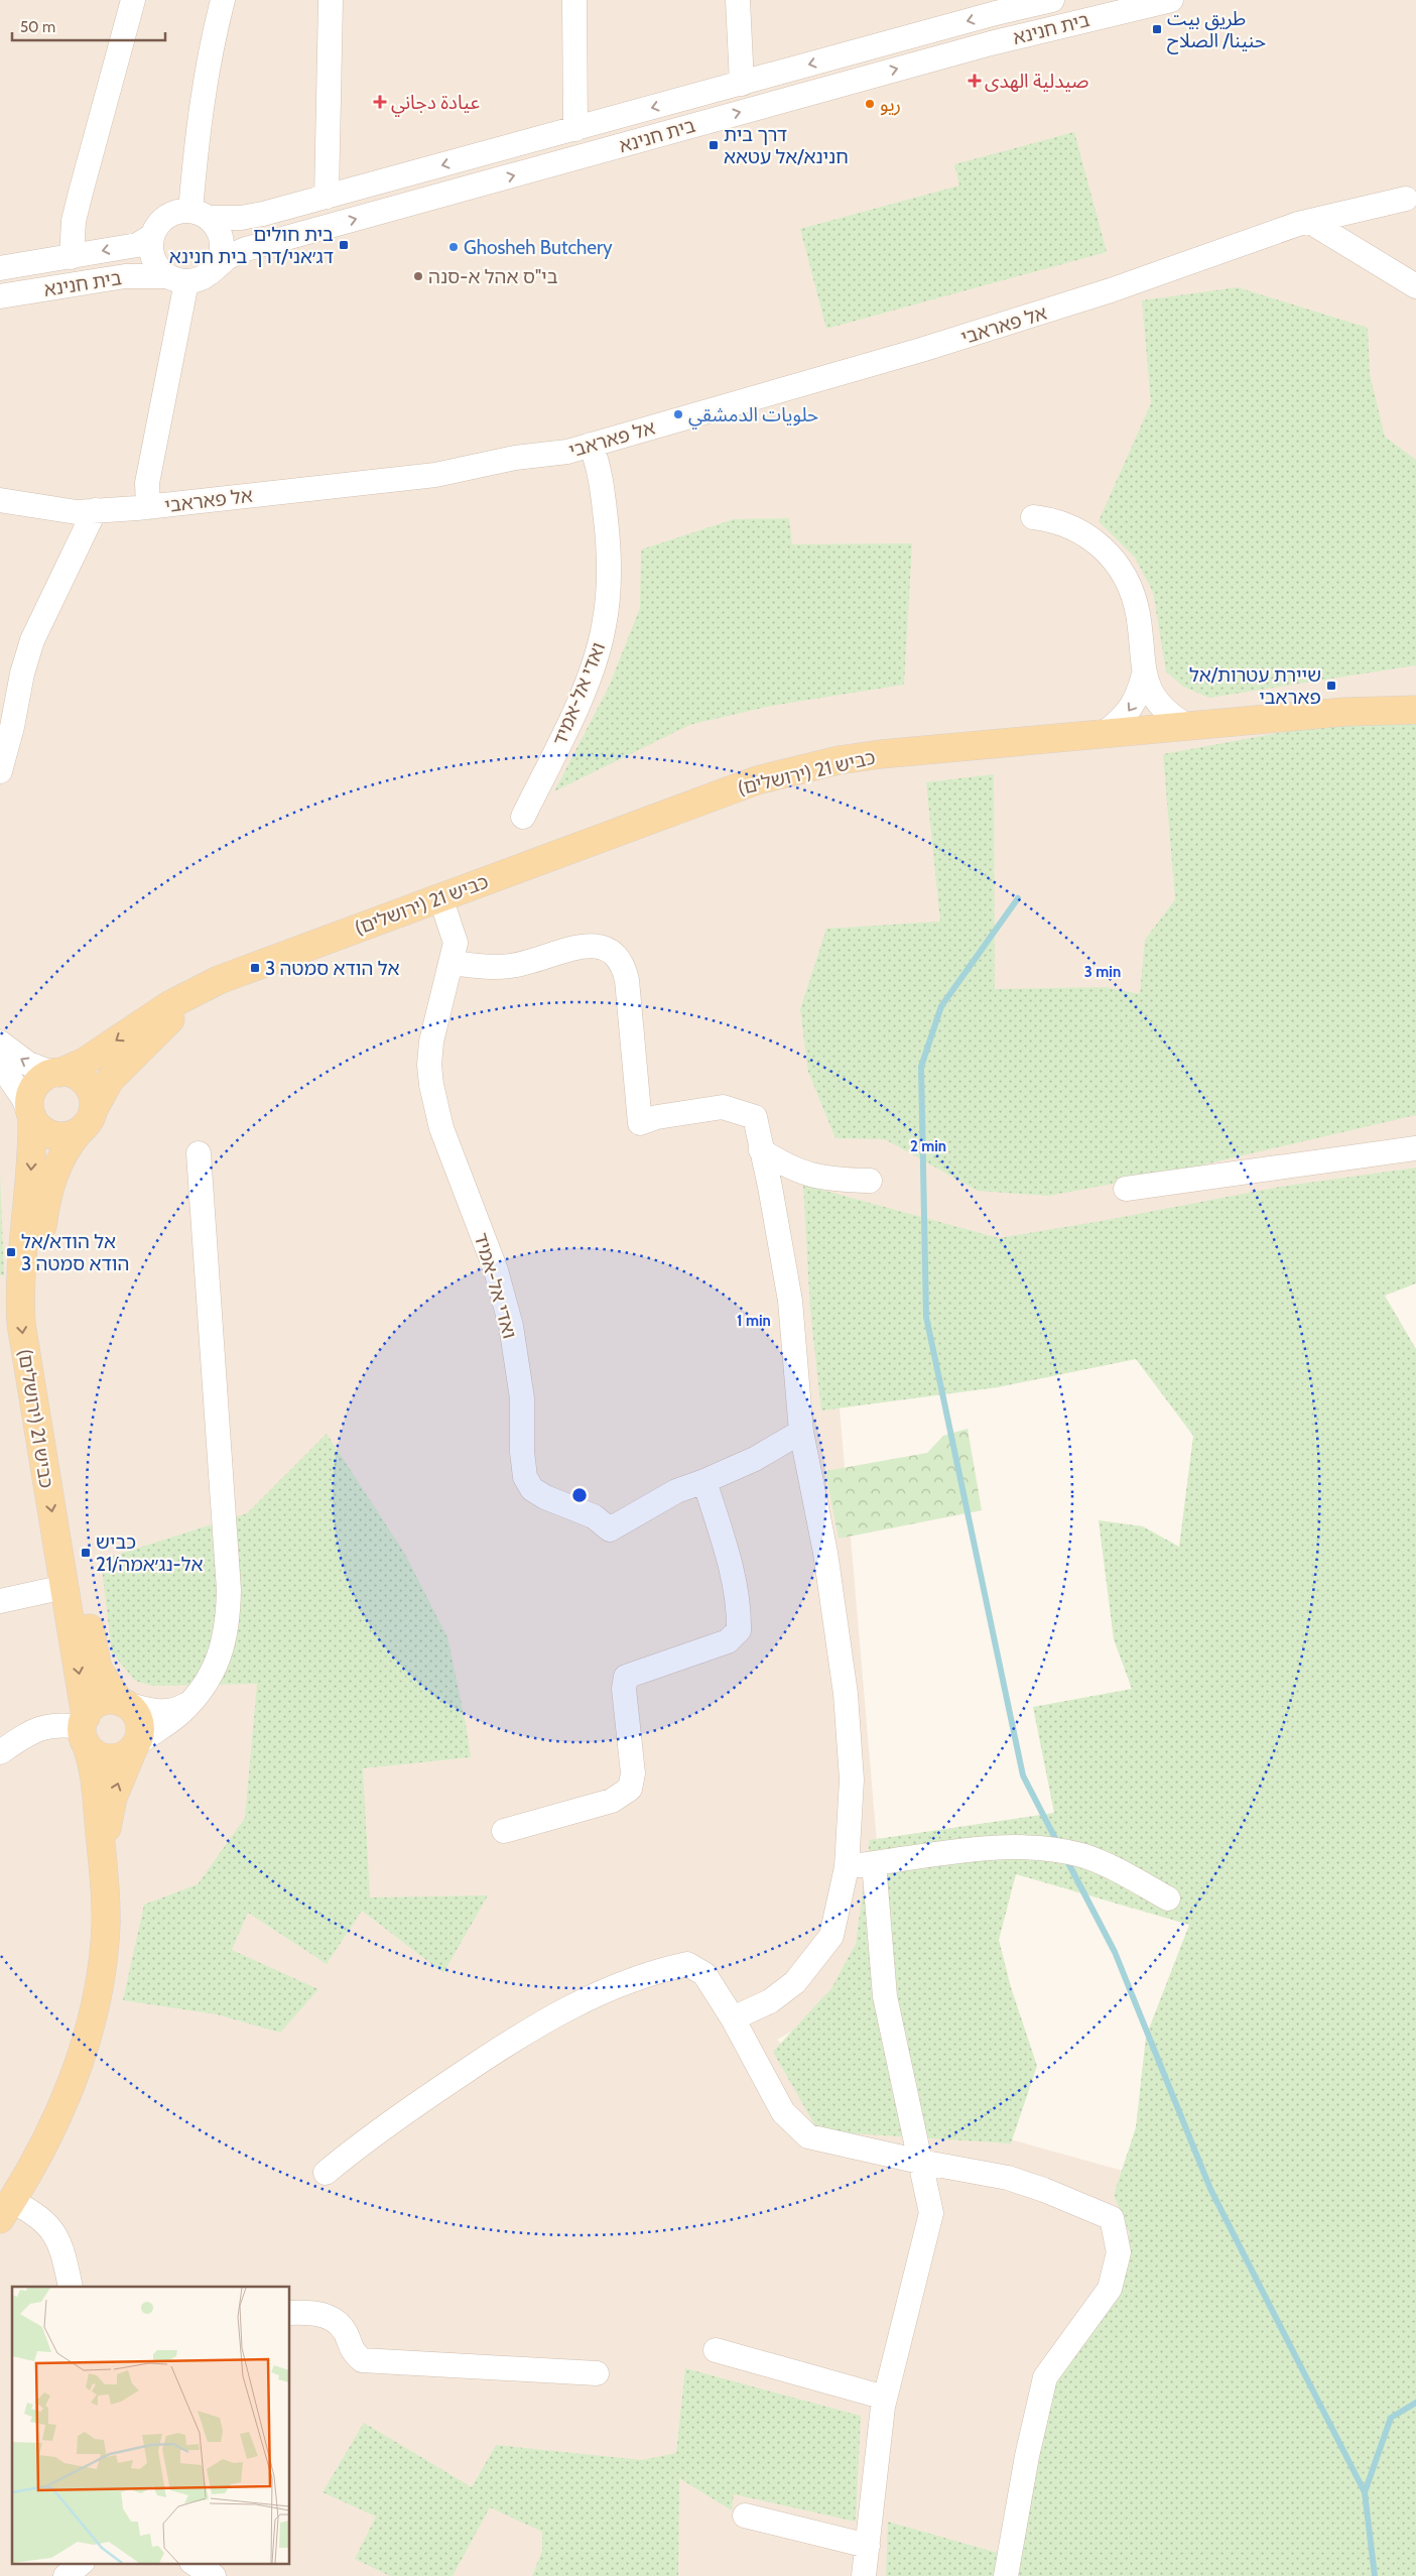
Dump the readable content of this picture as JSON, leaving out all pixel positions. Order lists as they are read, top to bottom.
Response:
{
  "streets": {
    "main road": ["כביש 21 (ירושלים)"],
    "street": ["בית חנינא", "אל פאראבי", "ואדי אל-אמיד"]
  },
  "crossings": [
    ["אל פאראבי", "ואדי אל-אמיד"],
    ["ואדי אל-אמיד", "כביש 21 (ירושלים)"]
  ],
  "places": {
    "transit": [
      "طريق بيت حنينا/ الصلاح",
      "דרך בית חנינא/אל עטאא",
      "בית חולים דג׳אני/דרך בית חנינא",
      "שיירת עטרות/אל פאראבי",
      "אל הודא סמטה 3",
      "אל הודא/אל הודא סמטה 3",
      "כביש 21/אל-נג׳אמה"
    ],
    "health": ["صيدلية الهدى", "عيادة دجاني"],
    "other": [
      "ريو",
      "Ghosheh Butchery",
      "בי\"ס אהל א-סנה",
      "حلويات الدمشقي"
    ]
  },
  "scale_bar": "50 m",
  "rings": ["3 min", "2 min", "1 min"]
}
